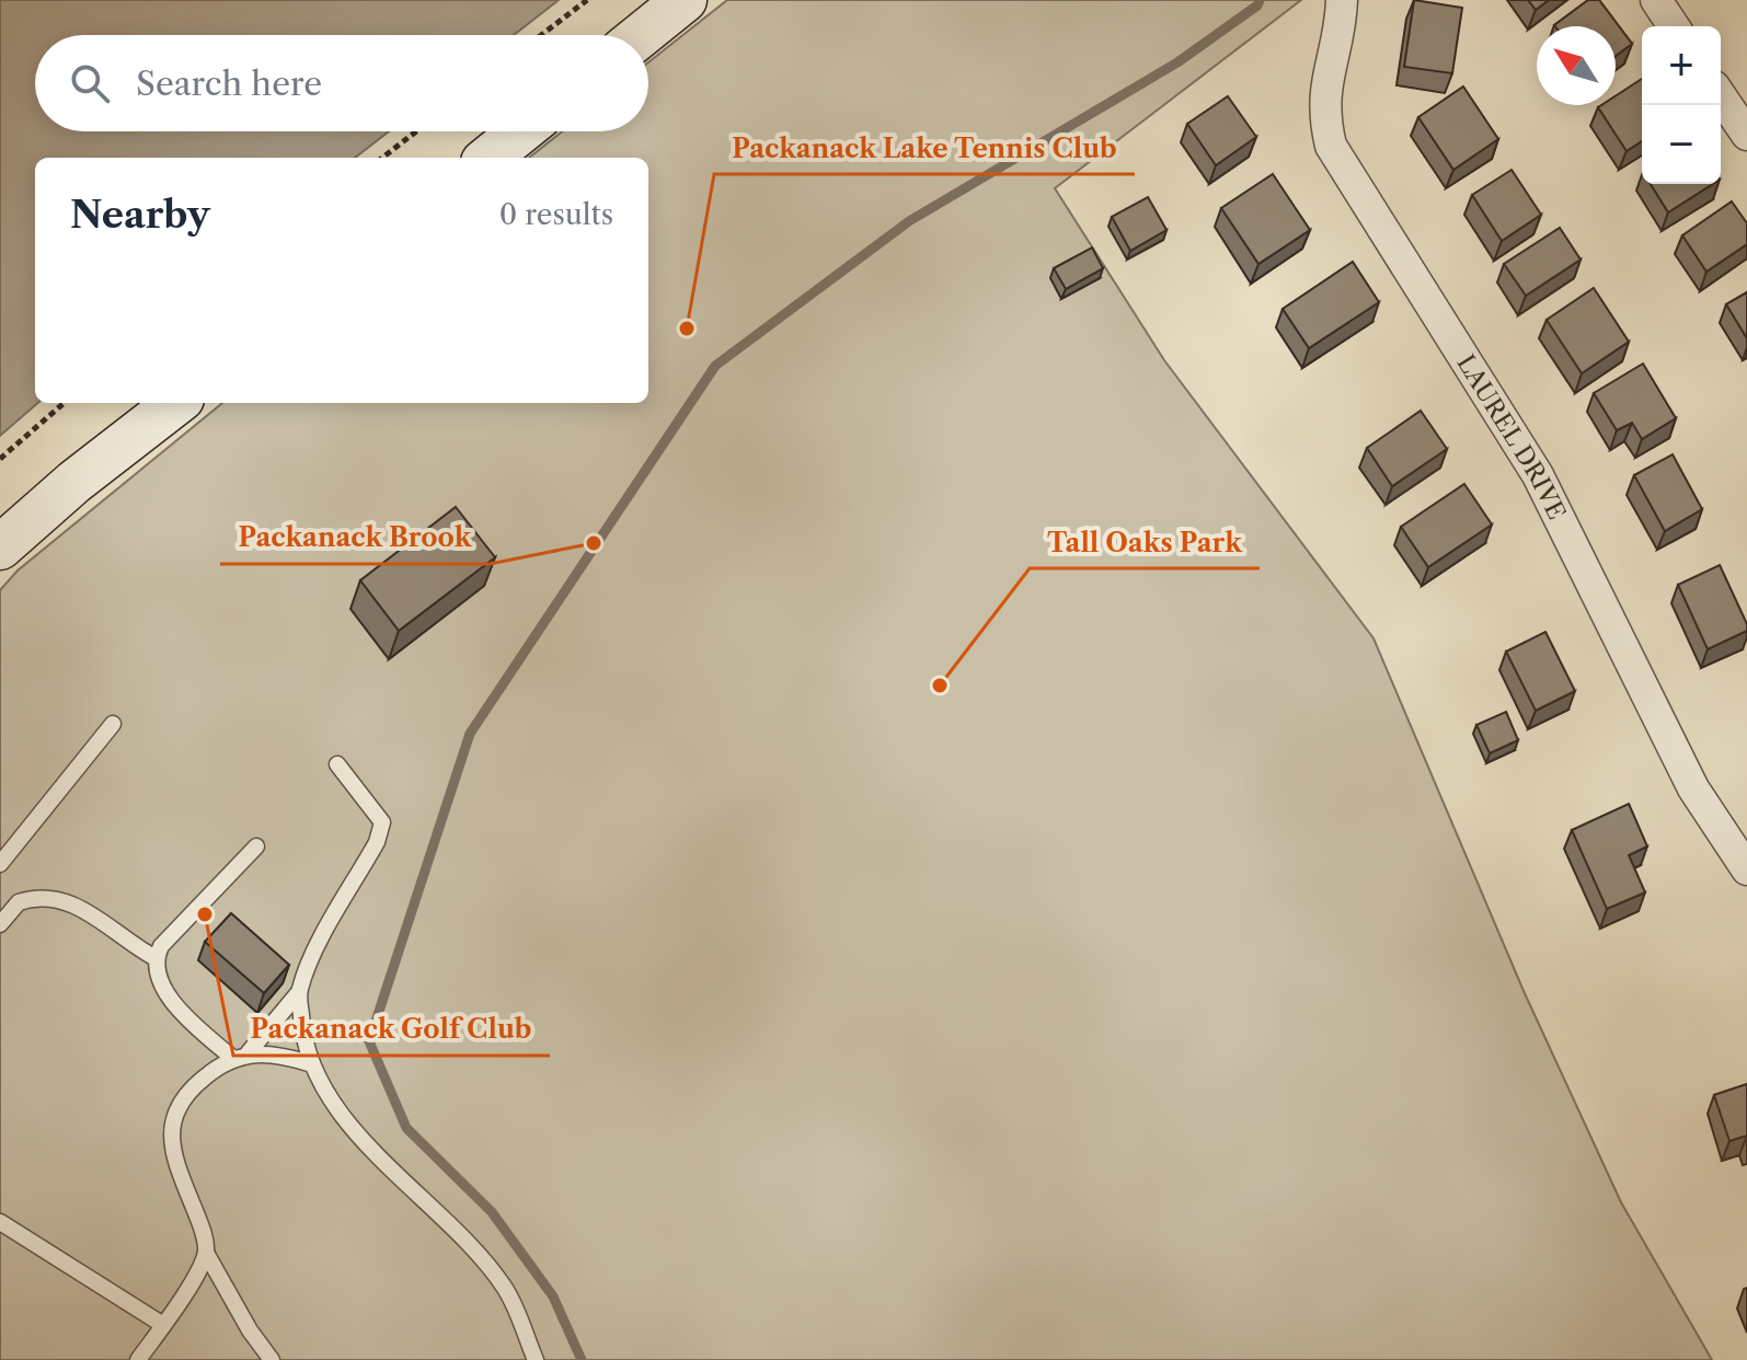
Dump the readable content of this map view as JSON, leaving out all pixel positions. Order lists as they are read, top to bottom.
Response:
{
  "streets": {
    "street": ["LAUREL DRIVE"]
  },
  "places": [
    "Packanack Lake Tennis Club",
    "Packanack Brook",
    "Tall Oaks Park",
    "Packanack Golf Club"
  ],
  "north": "top left",
  "page": {
    "map_buttons": ["+", "−"],
    "search": "Search here",
    "heading": ["Nearby", "0 results"]
  }
}
